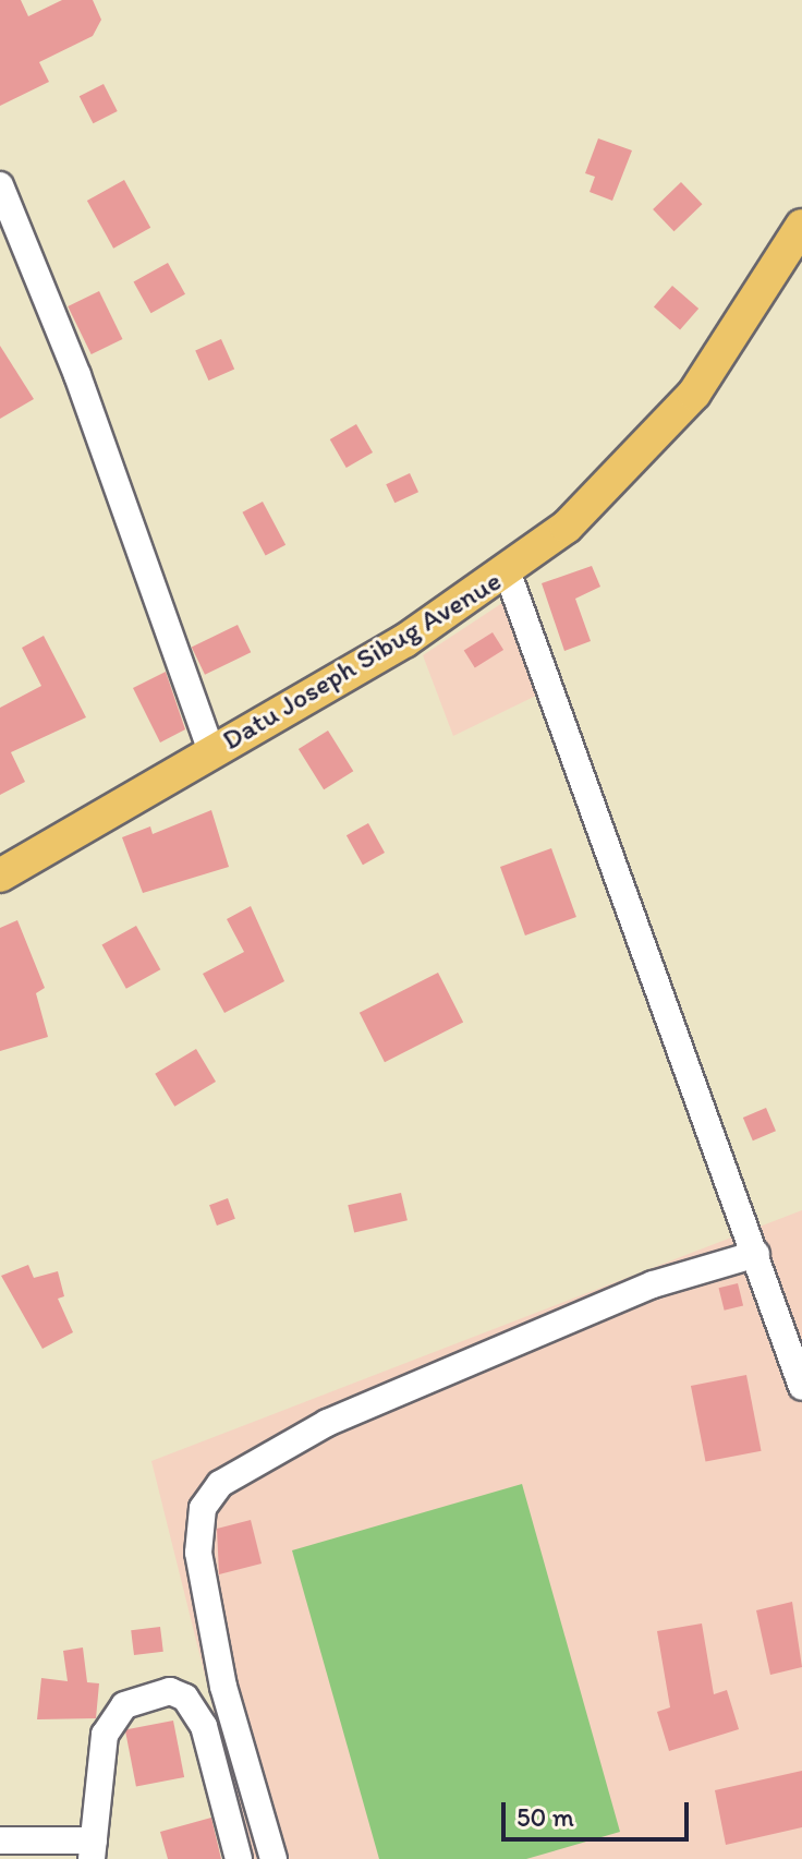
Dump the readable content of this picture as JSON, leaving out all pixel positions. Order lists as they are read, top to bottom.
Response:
{
  "streets": {
    "main road": ["Datu Joseph Sibug Avenue"]
  },
  "scale_bar": "50 m"
}
